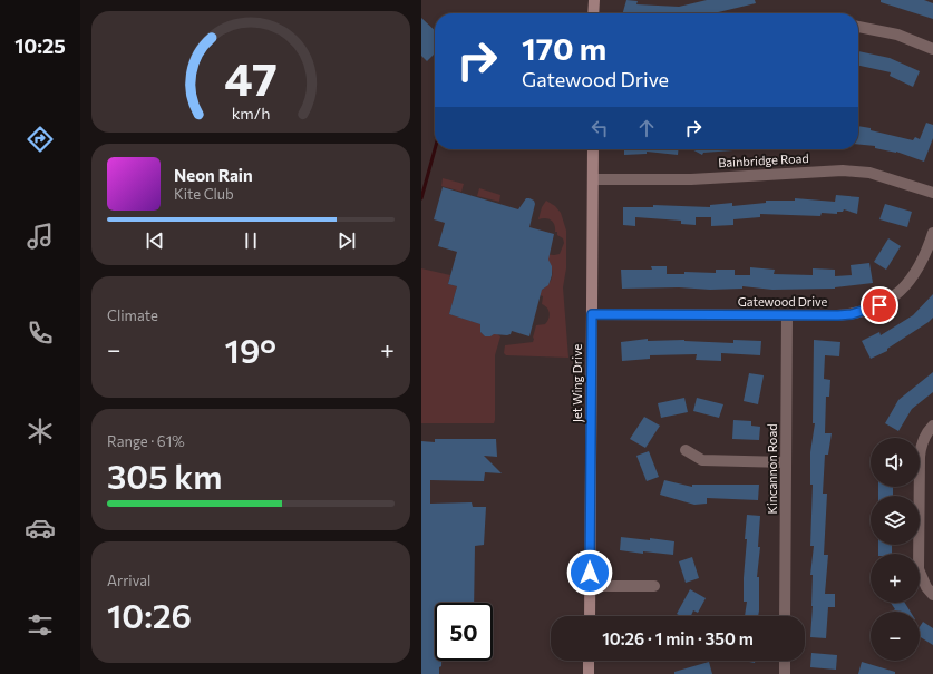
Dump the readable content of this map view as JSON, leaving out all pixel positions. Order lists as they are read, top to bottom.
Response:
{
  "streets": {
    "main road": ["Jet Wing Drive"],
    "street": ["Bainbridge Road", "Gatewood Drive", "Kincannon Road"]
  },
  "crossings": [
    ["Bainbridge Road", "Jet Wing Drive"],
    ["Gatewood Drive", "Jet Wing Drive"],
    ["Gatewood Drive", "Kincannon Road"]
  ],
  "page": {
    "tabs": "10:25",
    "turn": ["170 m", "Gatewood Drive"],
    "song": ["Neon Rain", "Kite Club"],
    "tile": [
      "Climate",
      ["Range · 61%", "305 km"],
      ["Arrival", "10:26"]
    ],
    "heat": ["−", "19°", "+"],
    "map_buttons": ["+", "−"],
    "limit": "50",
    "trip": "10:26 · 1 min · 350 m",
    "gauge": ["47", "km/h"]
  }
}
